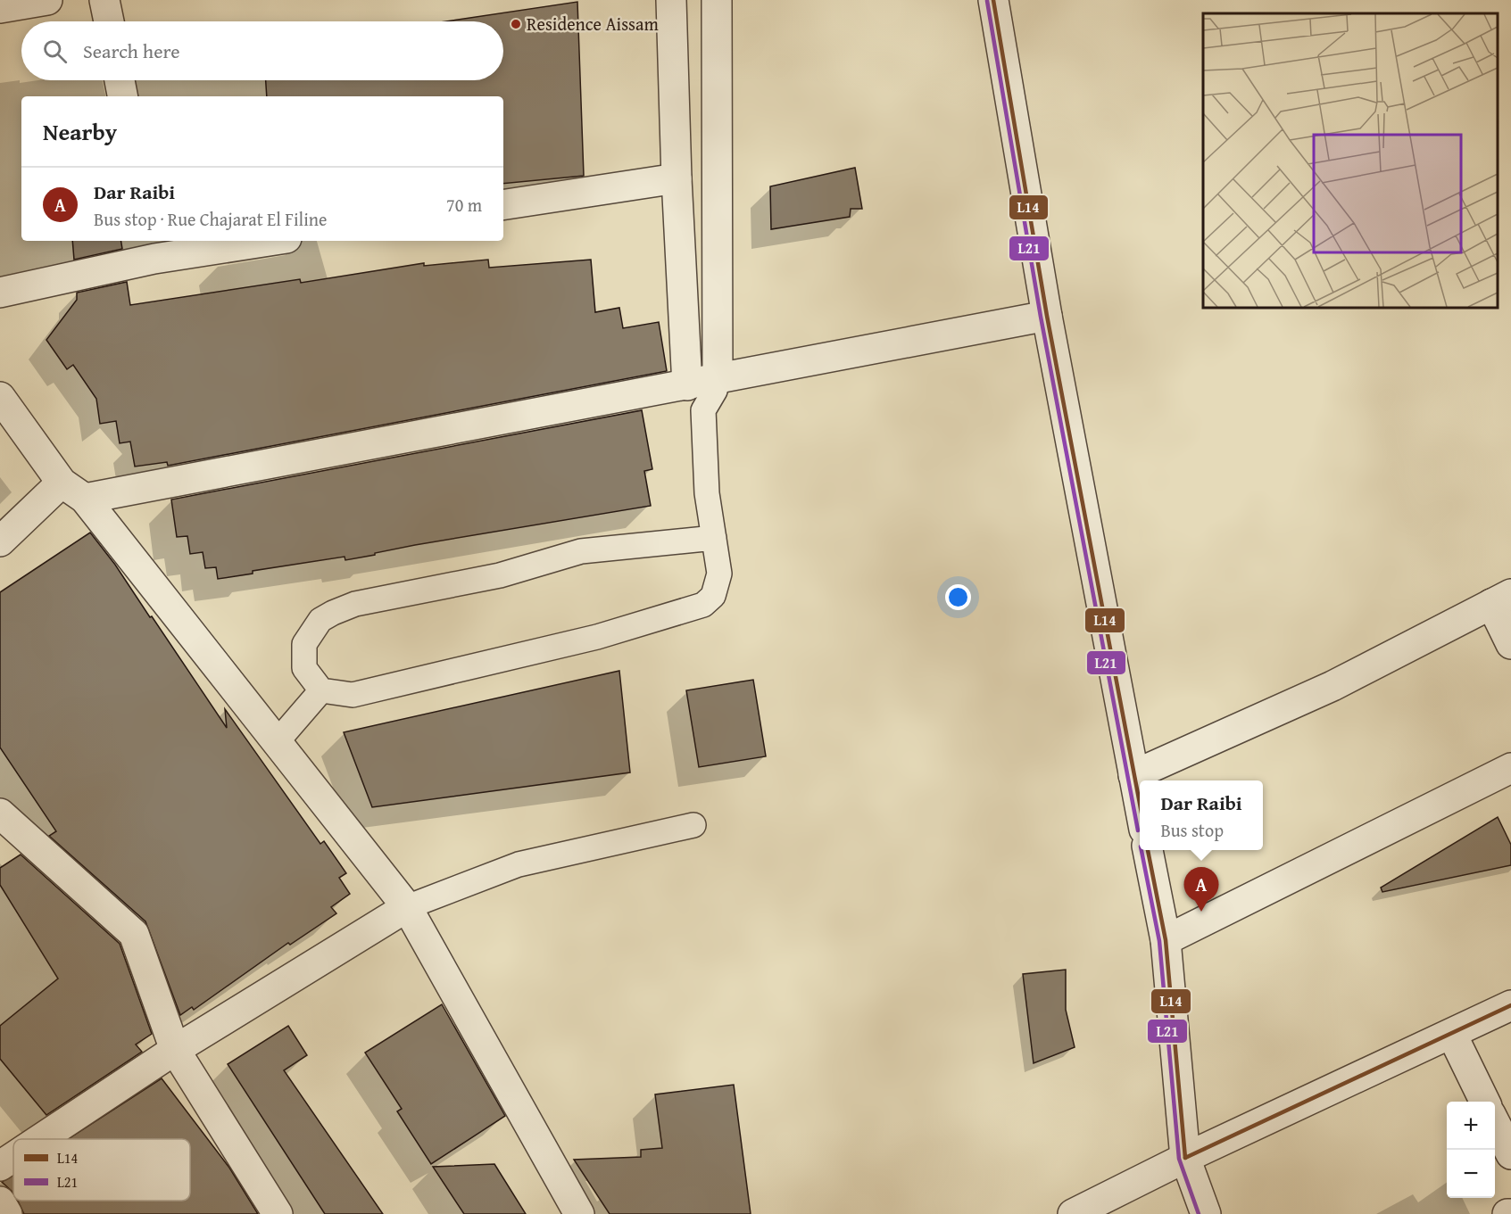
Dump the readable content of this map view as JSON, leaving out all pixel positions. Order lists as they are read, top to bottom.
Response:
{
  "places": ["Residence Aissam"],
  "lines": ["transit line L14", "transit line L21"],
  "legend": ["L14", "L21"],
  "page": {
    "search": "Search here",
    "heading": "Nearby",
    "list": [
      {
        "mark": "A",
        "name": "Dar Raibi",
        "note": "Bus stop · Rue Chajarat El Filine",
        "value": "70 m"
      }
    ],
    "popup": ["Dar Raibi", "Bus stop"],
    "pins": "A",
    "map_buttons": ["+", "−"]
  }
}
